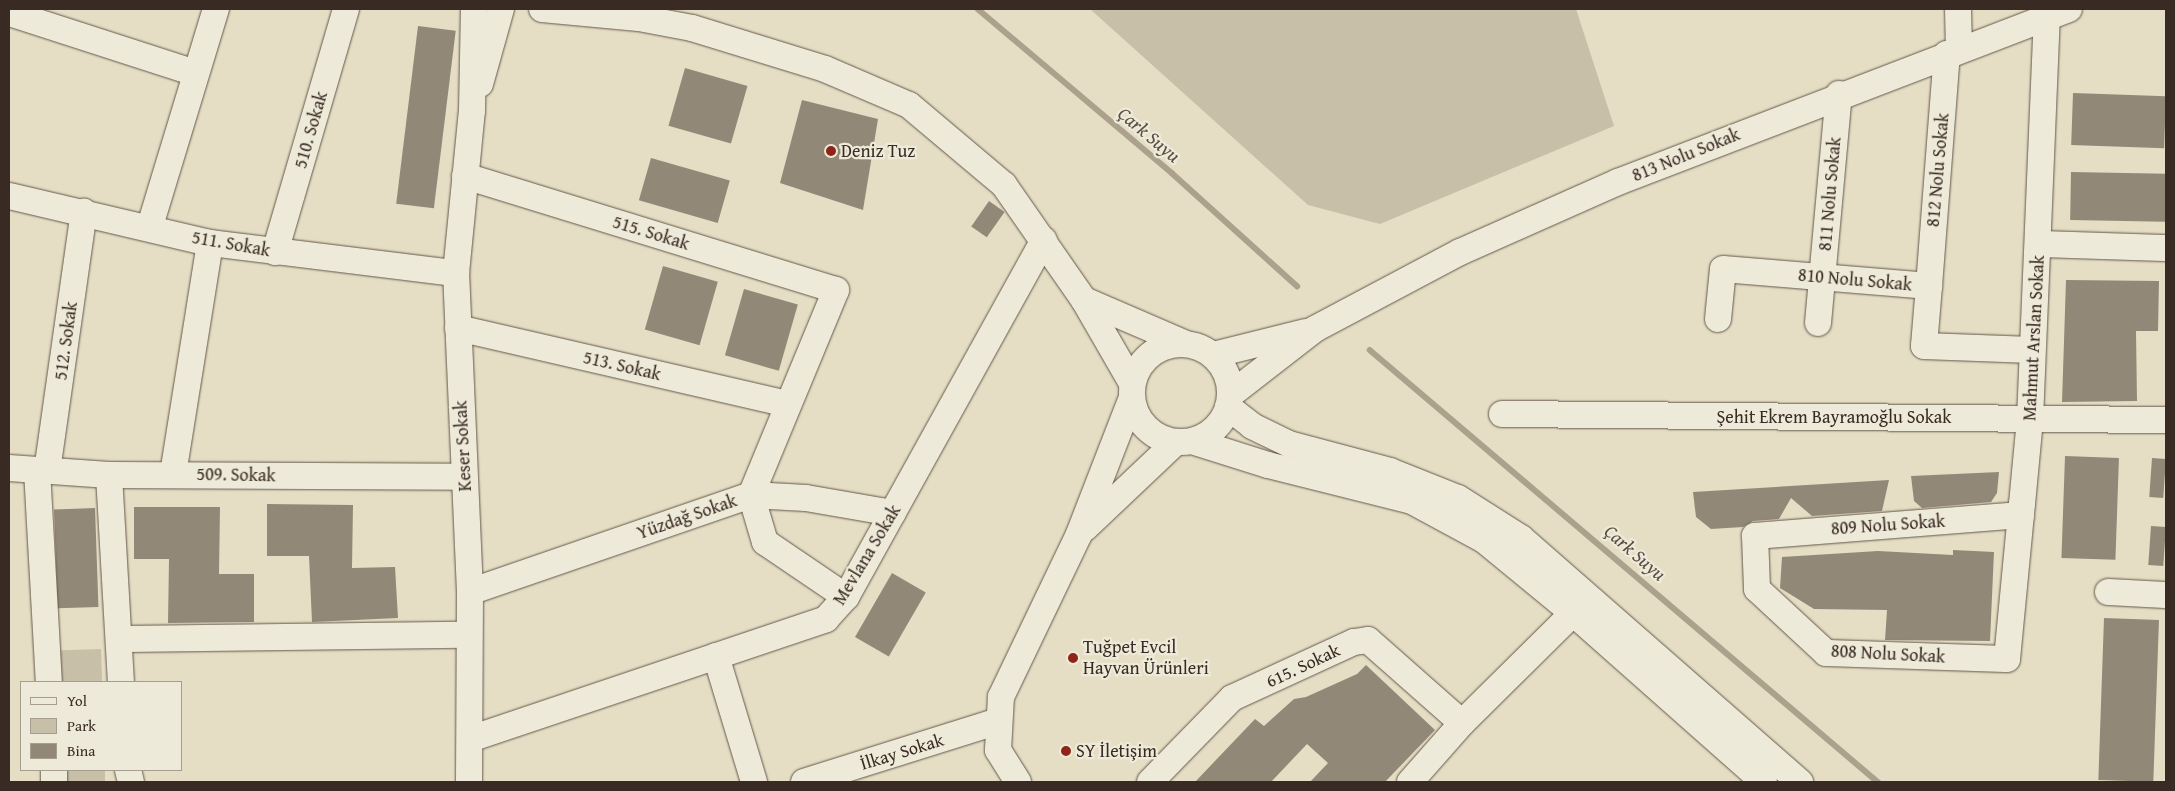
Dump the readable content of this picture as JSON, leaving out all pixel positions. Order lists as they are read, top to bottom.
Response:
{
  "streets": {
    "street": [
      "510. Sokak",
      "813 Nolu Sokak",
      "812 Nolu Sokak",
      "811 Nolu Sokak",
      "515. Sokak",
      "511. Sokak",
      "810 Nolu Sokak",
      "Mahmut Arslan Sokak",
      "512. Sokak",
      "513. Sokak",
      "Şehit Ekrem Bayramoğlu Sokak",
      "Keser Sokak",
      "509. Sokak",
      "Yüzdağ Sokak",
      "809 Nolu Sokak",
      "Mevlana Sokak",
      "808 Nolu Sokak",
      "615. Sokak",
      "İlkay Sokak"
    ]
  },
  "crossings": [
    ["510. Sokak", "511. Sokak"],
    ["813 Nolu Sokak", "812 Nolu Sokak"],
    ["813 Nolu Sokak", "811 Nolu Sokak"],
    ["813 Nolu Sokak", "Mahmut Arslan Sokak"],
    ["812 Nolu Sokak", "810 Nolu Sokak"],
    ["811 Nolu Sokak", "810 Nolu Sokak"],
    ["515. Sokak", "Keser Sokak"],
    ["515. Sokak", "Yüzdağ Sokak"],
    ["511. Sokak", "512. Sokak"],
    ["511. Sokak", "Keser Sokak"],
    ["810 Nolu Sokak", "Mahmut Arslan Sokak"],
    ["Mahmut Arslan Sokak", "Şehit Ekrem Bayramoğlu Sokak"],
    ["Mahmut Arslan Sokak", "809 Nolu Sokak"],
    ["Mahmut Arslan Sokak", "808 Nolu Sokak"],
    ["512. Sokak", "509. Sokak"],
    ["513. Sokak", "Keser Sokak"],
    ["513. Sokak", "Yüzdağ Sokak"],
    ["Keser Sokak", "509. Sokak"],
    ["Keser Sokak", "Yüzdağ Sokak"],
    ["Keser Sokak", "Mevlana Sokak"],
    ["809 Nolu Sokak", "808 Nolu Sokak"]
  ],
  "water": ["Çark Suyu"],
  "places": ["Deniz Tuz", "Tuğpet Evcil Hayvan Ürünleri", "SY İletişim"],
  "legend": ["Yol", "Park", "Bina"]
}
